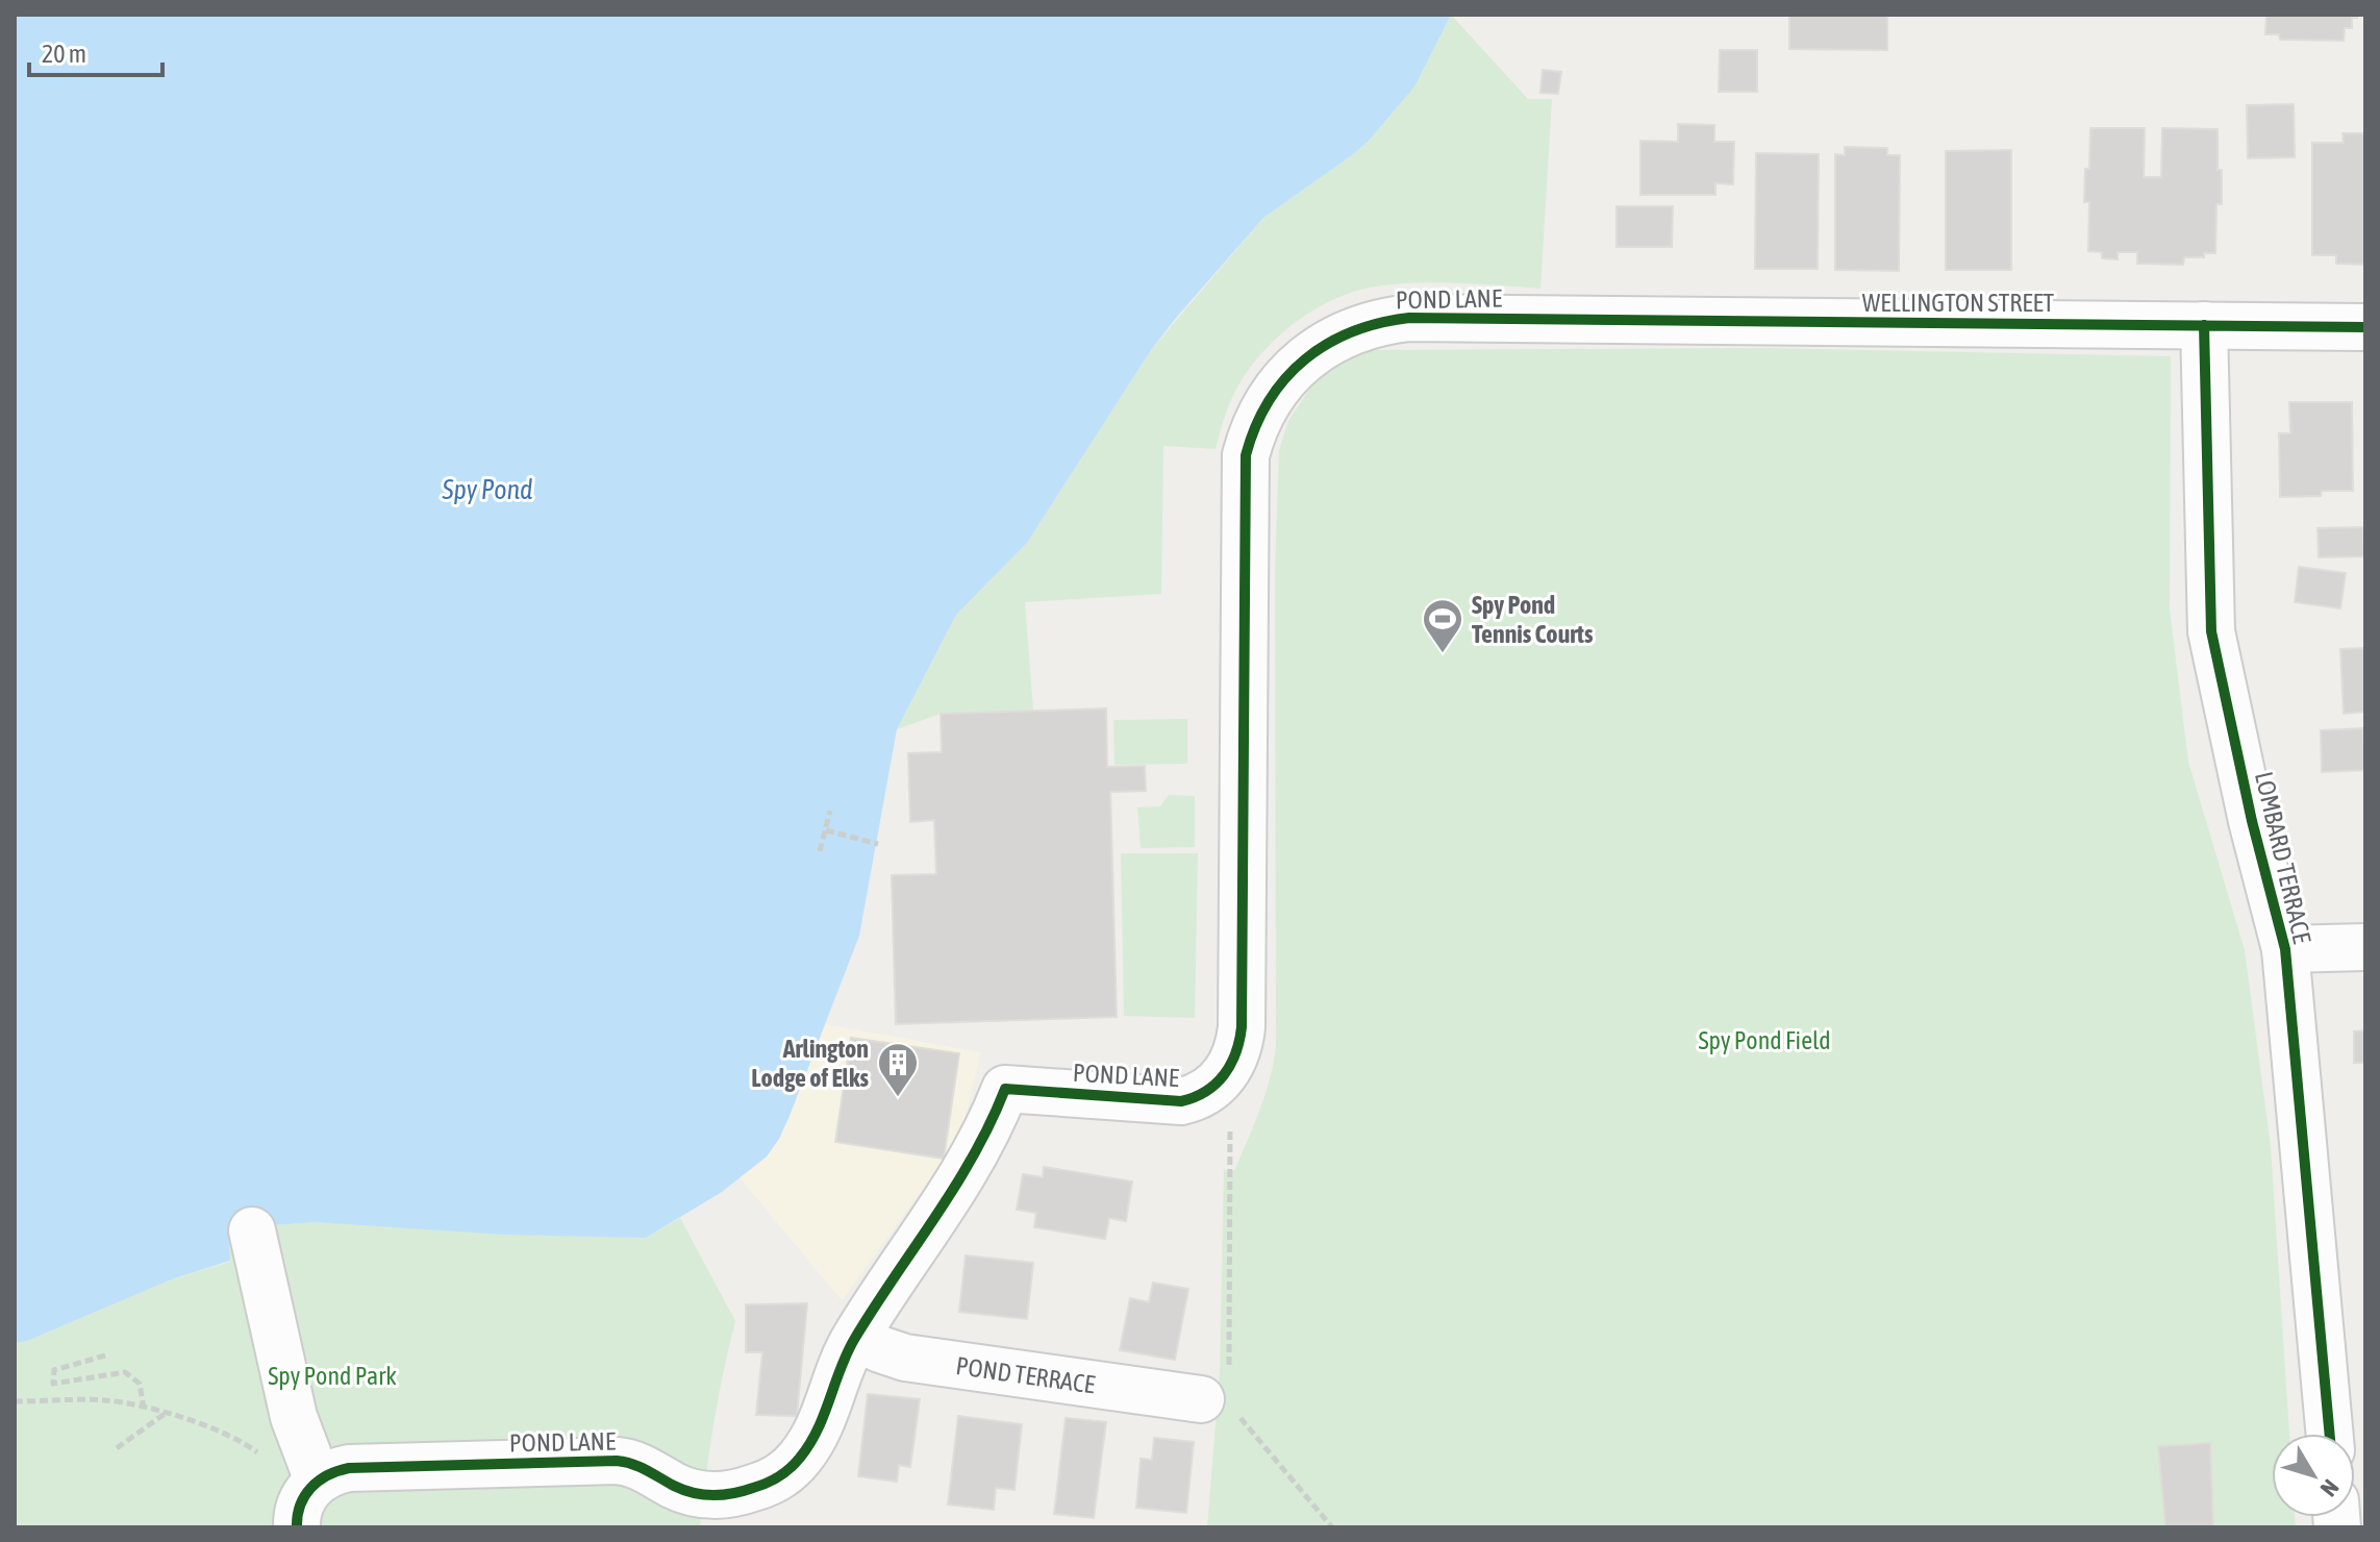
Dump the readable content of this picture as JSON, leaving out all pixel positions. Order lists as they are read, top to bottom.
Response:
{
  "streets": {
    "street": [
      "POND LANE",
      "WELLINGTON STREET",
      "LOMBARD TERRACE",
      "POND TERRACE"
    ]
  },
  "crossings": [
    ["POND LANE", "WELLINGTON STREET"],
    ["POND LANE", "POND TERRACE"],
    ["WELLINGTON STREET", "LOMBARD TERRACE"]
  ],
  "water": ["Spy Pond"],
  "parks": ["Spy Pond Field", "Spy Pond Park"],
  "places": {
    "sports": ["Spy Pond Tennis Courts"],
    "building": ["Arlington Lodge of Elks"]
  },
  "scale_bar": "20 m",
  "north": "bottom right"
}
